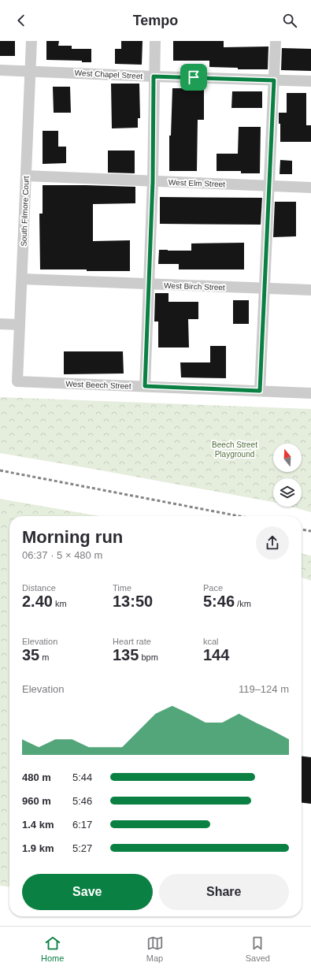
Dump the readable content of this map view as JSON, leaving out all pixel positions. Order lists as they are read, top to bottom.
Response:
{
  "streets": {
    "street": [
      "West Chapel Street",
      "West Elm Street",
      "South Filmore Court",
      "West Birch Street",
      "West Beech Street"
    ]
  },
  "crossings": [
    ["West Chapel Street", "South Filmore Court"],
    ["West Elm Street", "South Filmore Court"],
    ["South Filmore Court", "West Birch Street"],
    ["South Filmore Court", "West Beech Street"]
  ],
  "parks": ["Beech Street Playground"],
  "north": "top",
  "page": {
    "header": "Tempo",
    "heading": ["Morning run", "06:37 · 5 × 480 m"],
    "stats": [
      ["Distance", "2.40 km"],
      ["Time", "13:50"],
      ["Pace", "5:46 /km"],
      ["Elevation", "35 m"],
      ["Heart rate", "135 bpm"],
      ["kcal", "144"]
    ],
    "chart": ["Elevation", "119–124 m"],
    "list": [
      {
        "name": "480 m",
        "note": "5:44"
      },
      {
        "name": "960 m",
        "note": "5:46"
      },
      {
        "name": "1.4 km",
        "note": "6:17"
      },
      {
        "name": "1.9 km",
        "note": "5:27"
      }
    ],
    "buttons": ["Save", "Share"],
    "tabs": ["Home", "Map", "Saved"]
  }
}
